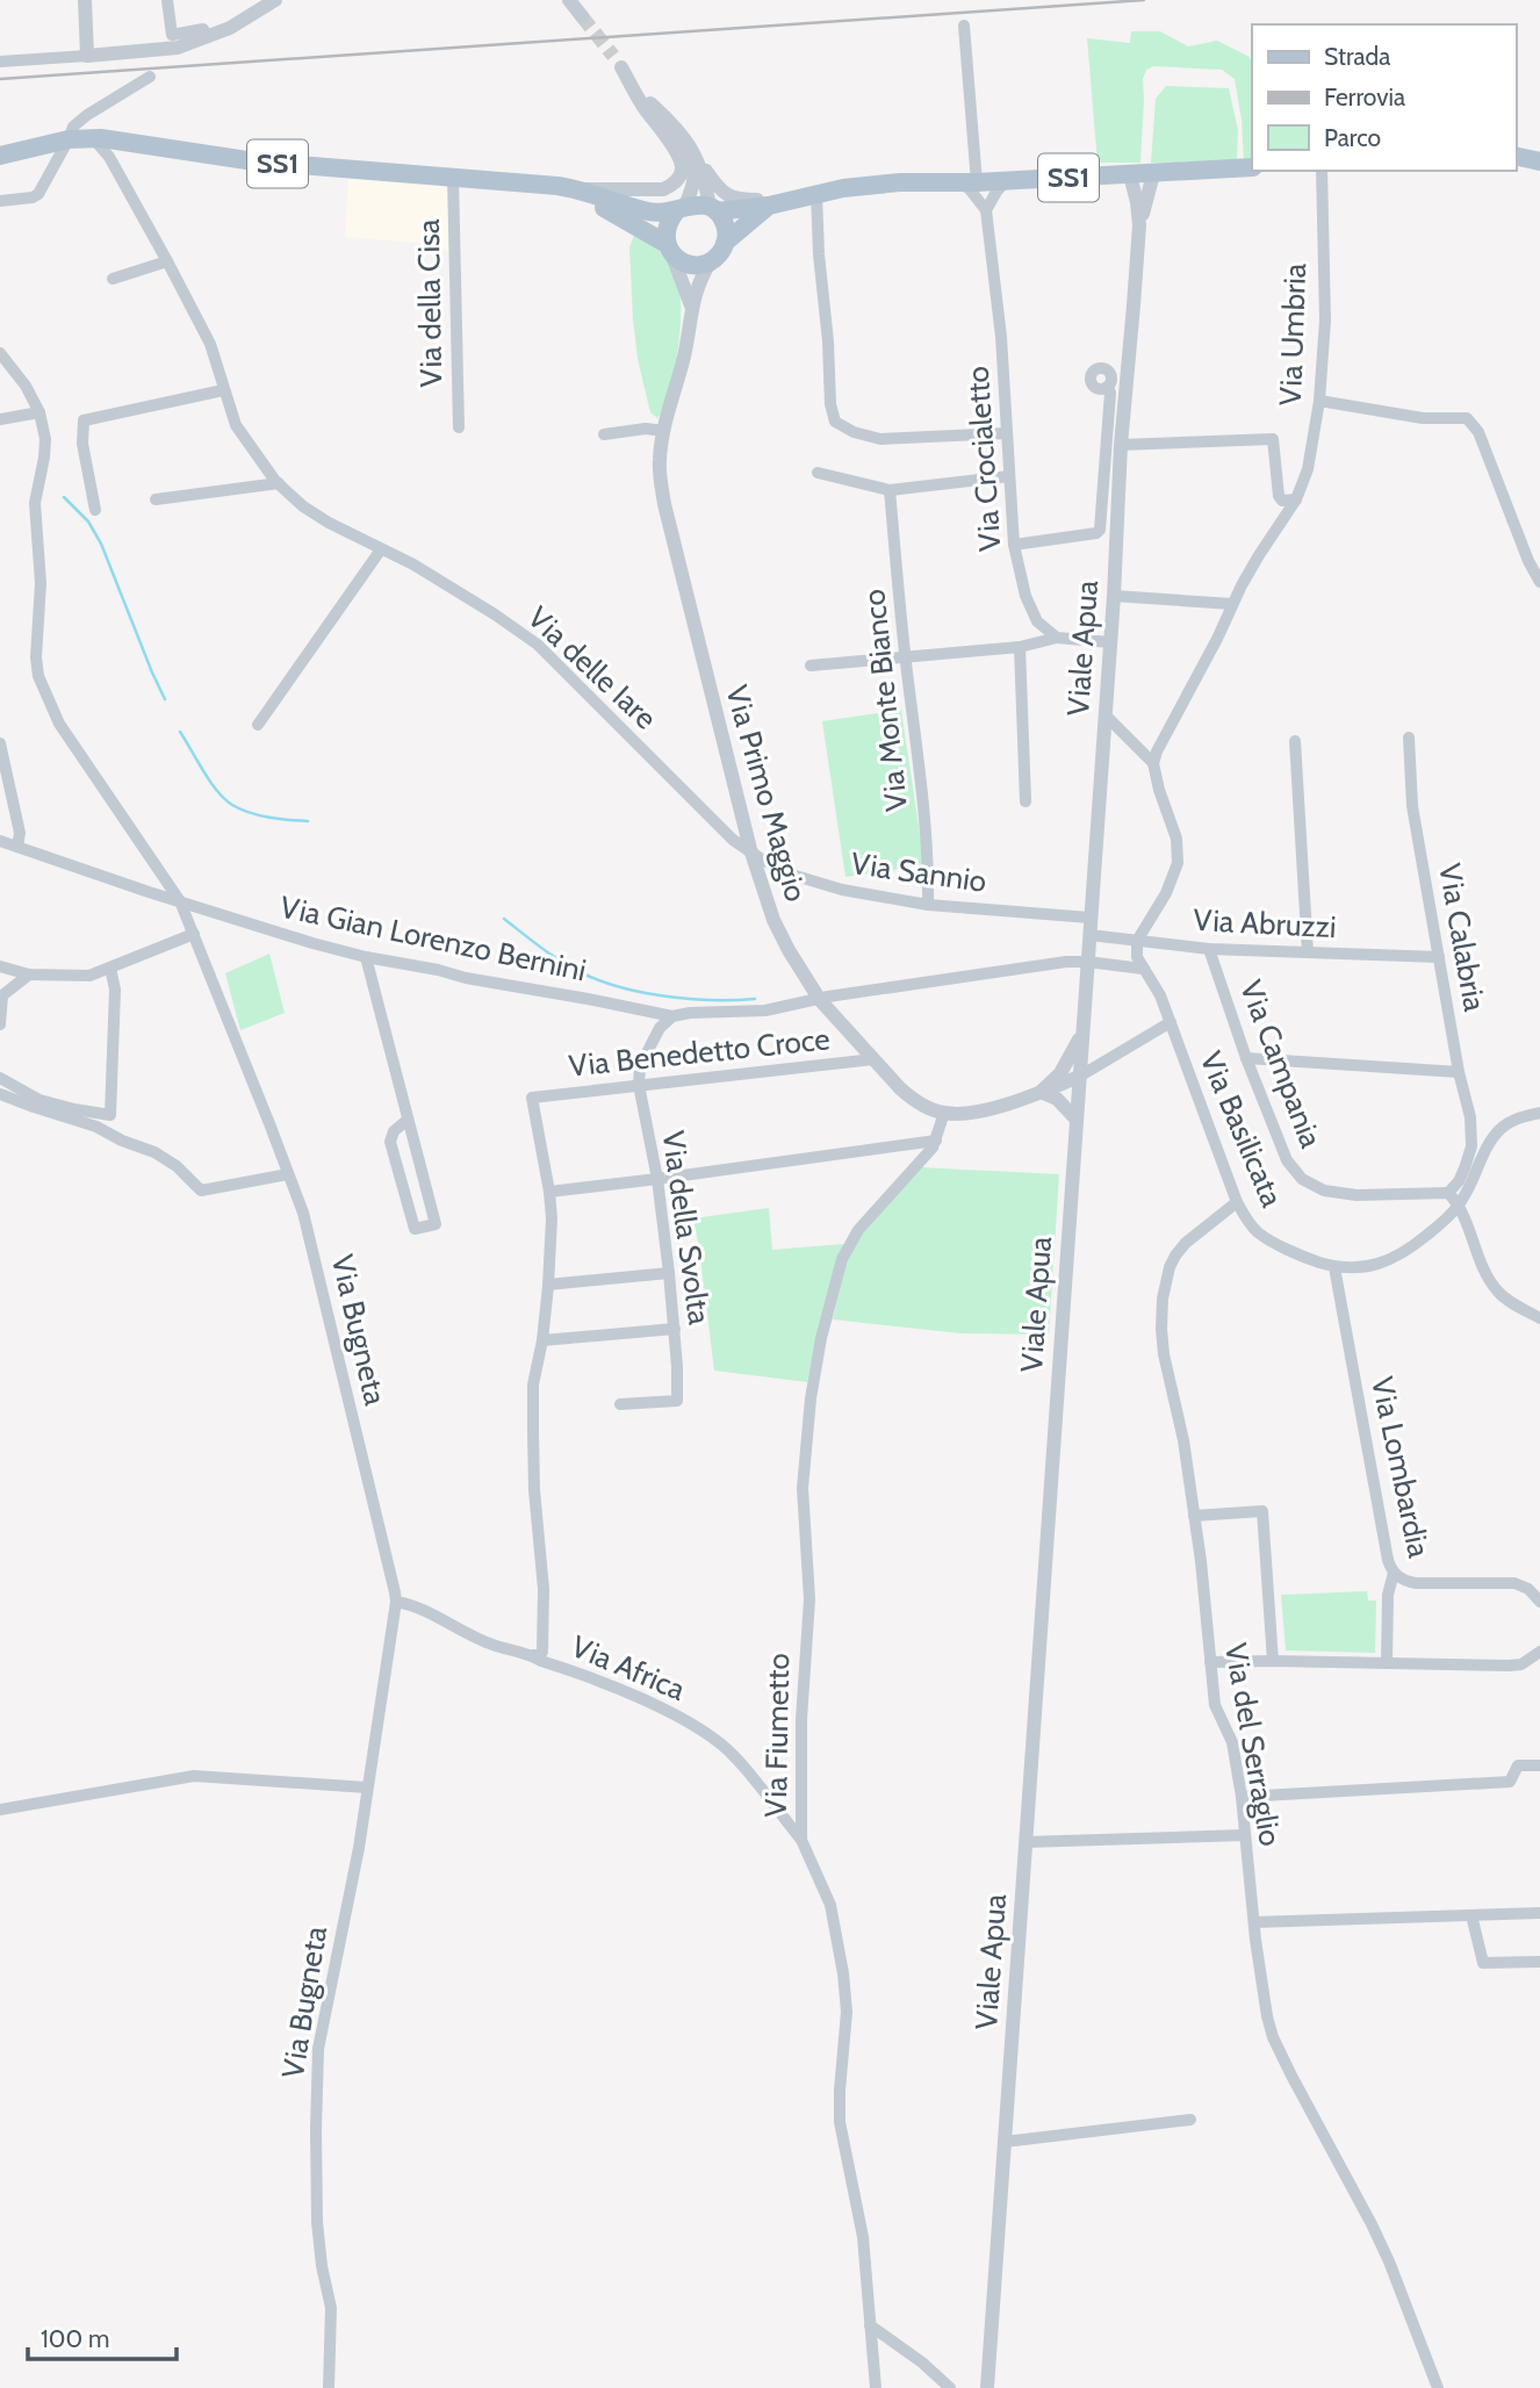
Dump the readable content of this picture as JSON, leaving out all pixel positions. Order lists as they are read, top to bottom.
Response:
{
  "streets": {
    "main road": ["SS1"],
    "street": [
      "Via della Cisa",
      "Via Umbria",
      "Via Crocialetto",
      "Viale Apua",
      "Via delle Iare",
      "Via Monte Bianco",
      "Via Primo Maggio",
      "Via Sannio",
      "Via Abruzzi",
      "Via Calabria",
      "Via Gian Lorenzo Bernini",
      "Via Benedetto Croce",
      "Via Campania",
      "Via Basilicata",
      "Via della Svolta",
      "Via Bugneta",
      "Via Lombardia",
      "Via Africa",
      "Via Fiumetto",
      "Via del Serraglio"
    ]
  },
  "crossings": [
    ["SS1", "Via della Cisa"],
    ["SS1", "Viale Apua"],
    ["SS1", "Via delle Iare"],
    ["SS1", "Via Primo Maggio"],
    ["Via Umbria", "Viale Apua"],
    ["Viale Apua", "Via Sannio"],
    ["Viale Apua", "Via Abruzzi"],
    ["Viale Apua", "Via Gian Lorenzo Bernini"],
    ["Via delle Iare", "Via Primo Maggio"],
    ["Via delle Iare", "Via Sannio"],
    ["Via Monte Bianco", "Via Sannio"],
    ["Via Primo Maggio", "Via Sannio"],
    ["Via Primo Maggio", "Via Gian Lorenzo Bernini"],
    ["Via Primo Maggio", "Via Benedetto Croce"],
    ["Via Primo Maggio", "Via Fiumetto"],
    ["Via Abruzzi", "Via Calabria"],
    ["Via Abruzzi", "Via Campania"],
    ["Via Abruzzi", "Via Basilicata"],
    ["Via Calabria", "Via Campania"],
    ["Via Gian Lorenzo Bernini", "Via della Svolta"],
    ["Via Gian Lorenzo Bernini", "Via Bugneta"],
    ["Via Benedetto Croce", "Via della Svolta"],
    ["Via Basilicata", "Via Lombardia"],
    ["Via Basilicata", "Via del Serraglio"],
    ["Via Bugneta", "Via Africa"],
    ["Via Africa", "Via Fiumetto"]
  ],
  "legend": ["Strada", "Ferrovia", "Parco"],
  "scale_bar": "100 m"
}
